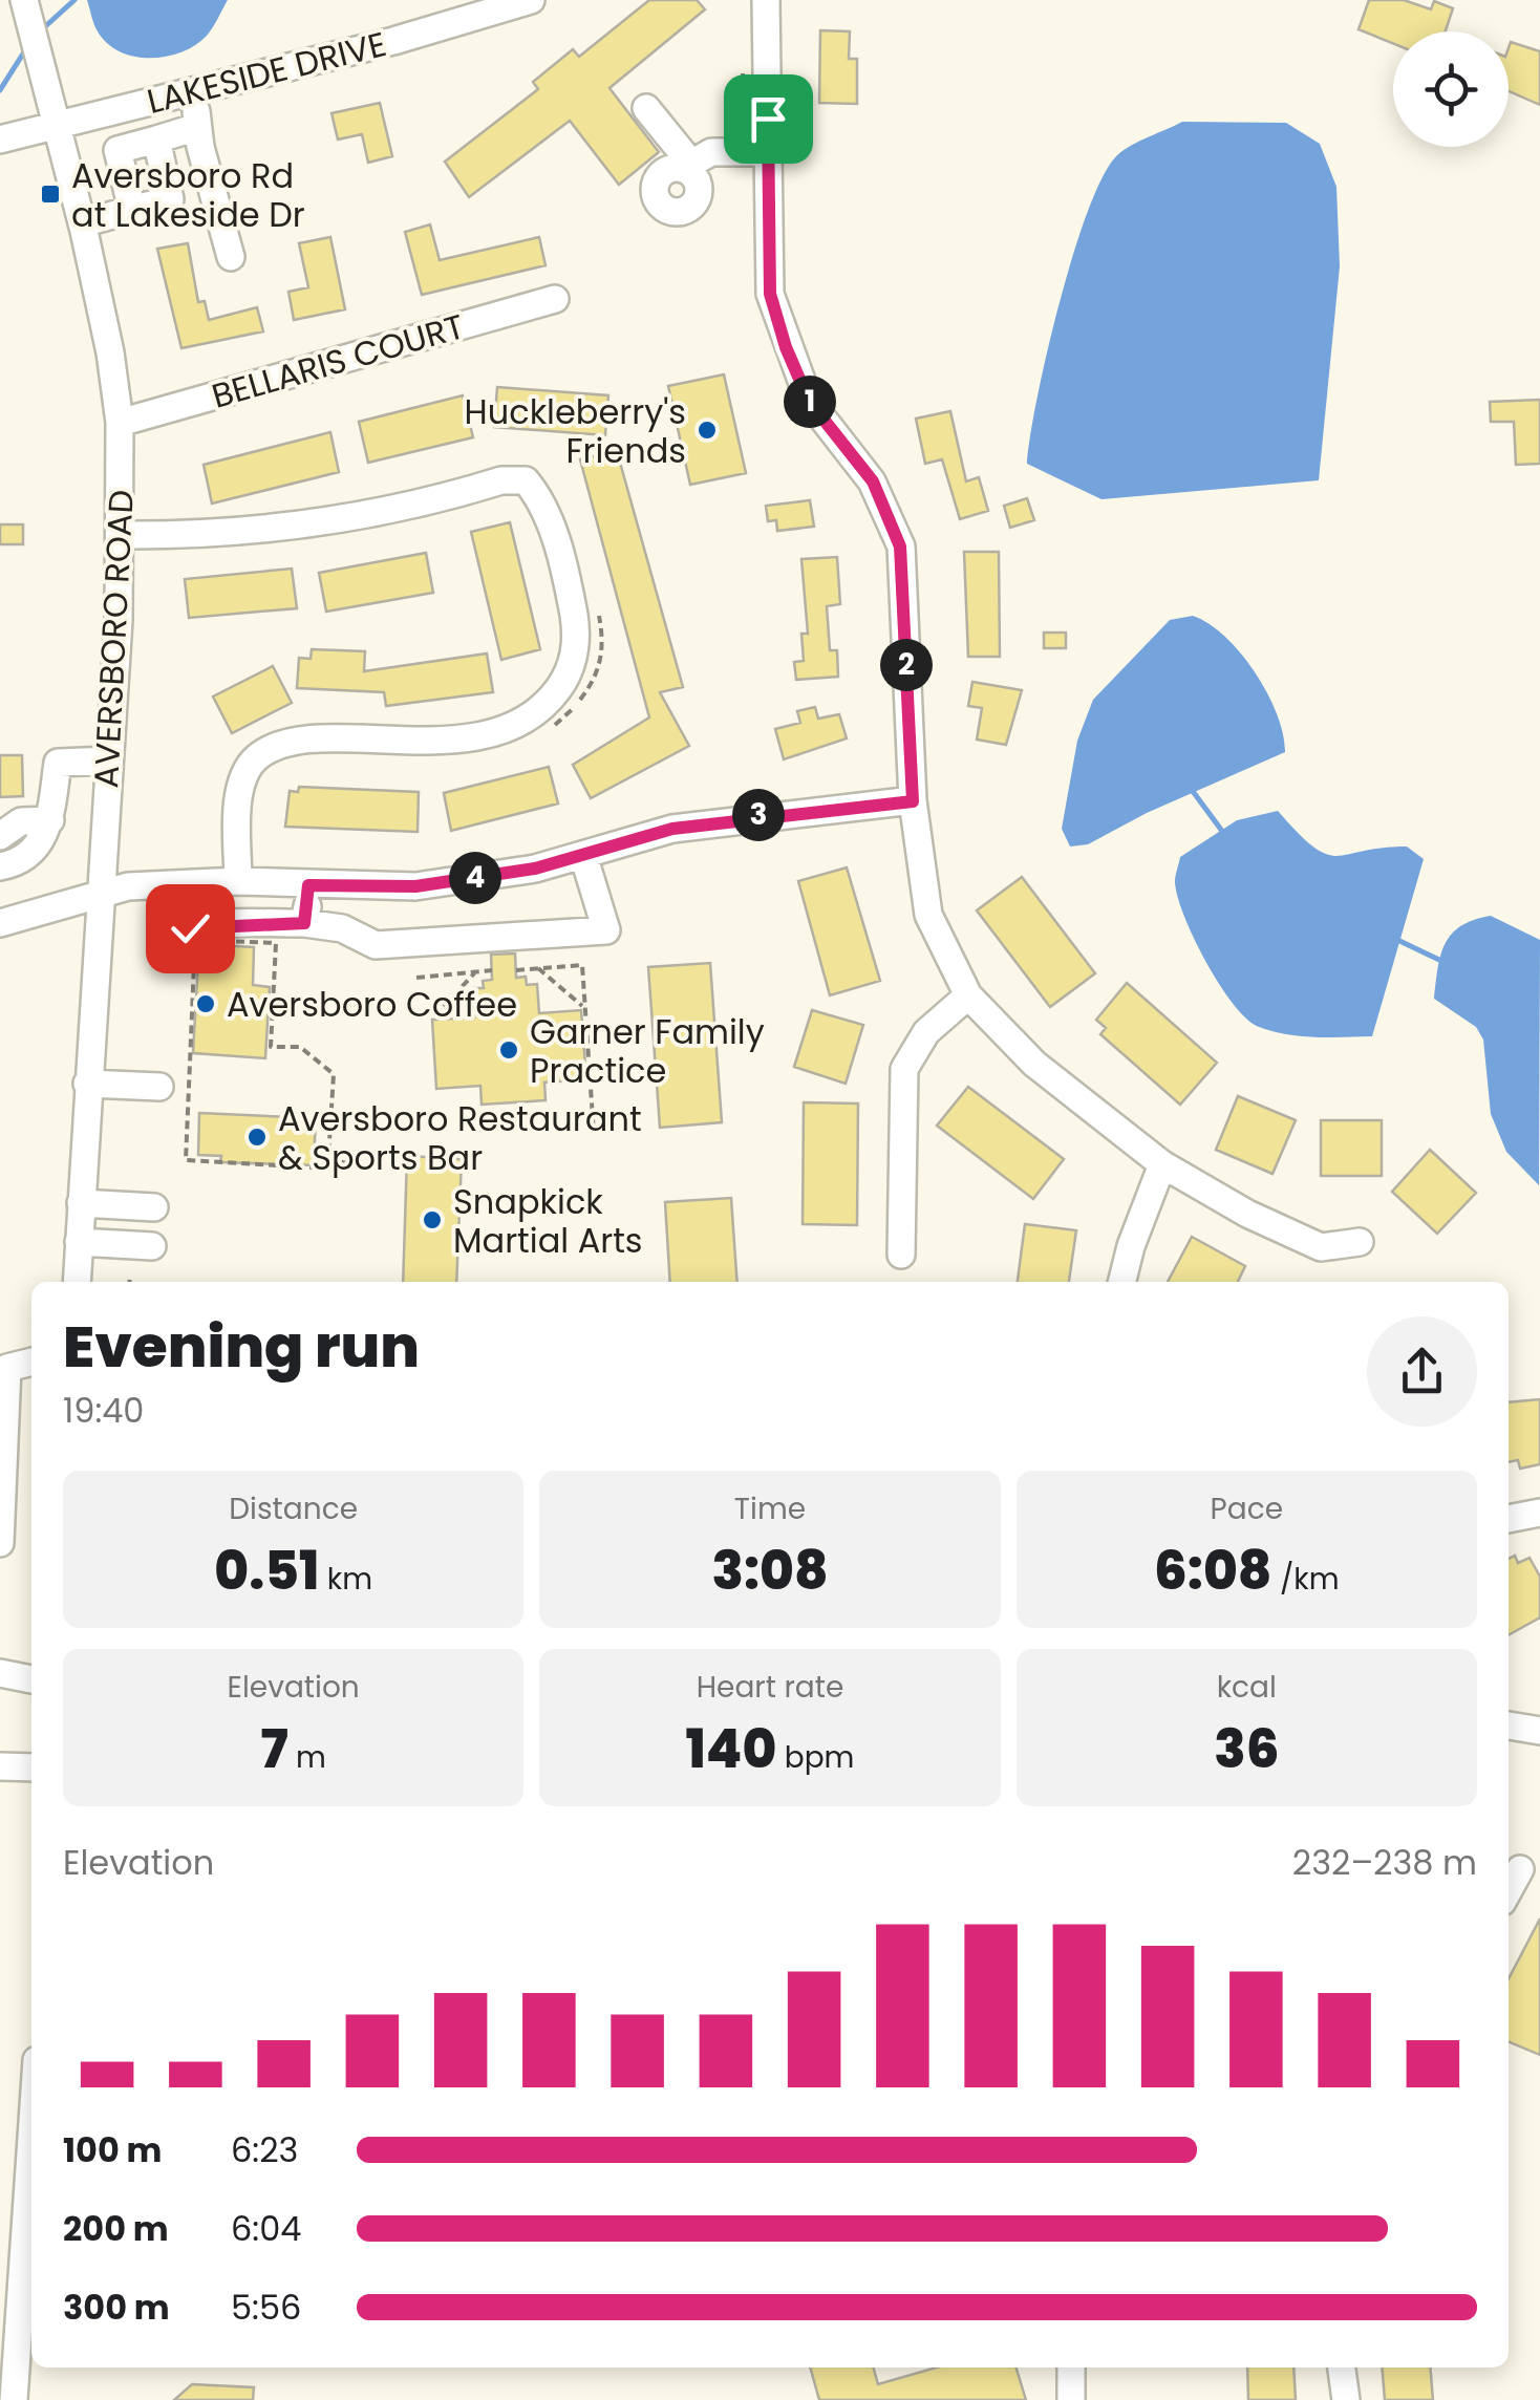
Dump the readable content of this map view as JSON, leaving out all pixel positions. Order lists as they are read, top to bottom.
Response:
{
  "streets": {
    "street": ["LAKESIDE DRIVE", "BELLARIS COURT", "AVERSBORO ROAD"]
  },
  "crossings": [
    ["LAKESIDE DRIVE", "AVERSBORO ROAD"],
    ["BELLARIS COURT", "AVERSBORO ROAD"]
  ],
  "places": {
    "transit": ["Aversboro Rd at Lakeside Dr"],
    "other": [
      "Huckleberry's Friends",
      "Aversboro Coffee",
      "Garner Family Practice",
      "Aversboro Restaurant & Sports Bar",
      "Snapkick Martial Arts"
    ]
  },
  "page": {
    "pins": [
      "1",
      "2",
      "3",
      "4"
    ],
    "heading": ["Evening run", "19:40"],
    "stats": [
      ["Distance", "0.51 km"],
      ["Time", "3:08"],
      ["Pace", "6:08 /km"],
      ["Elevation", "7 m"],
      ["Heart rate", "140 bpm"],
      ["kcal", "36"]
    ],
    "chart": ["Elevation", "232–238 m"],
    "list": [
      {
        "name": "100 m",
        "note": "6:23"
      },
      {
        "name": "200 m",
        "note": "6:04"
      },
      {
        "name": "300 m",
        "note": "5:56"
      }
    ]
  }
}
